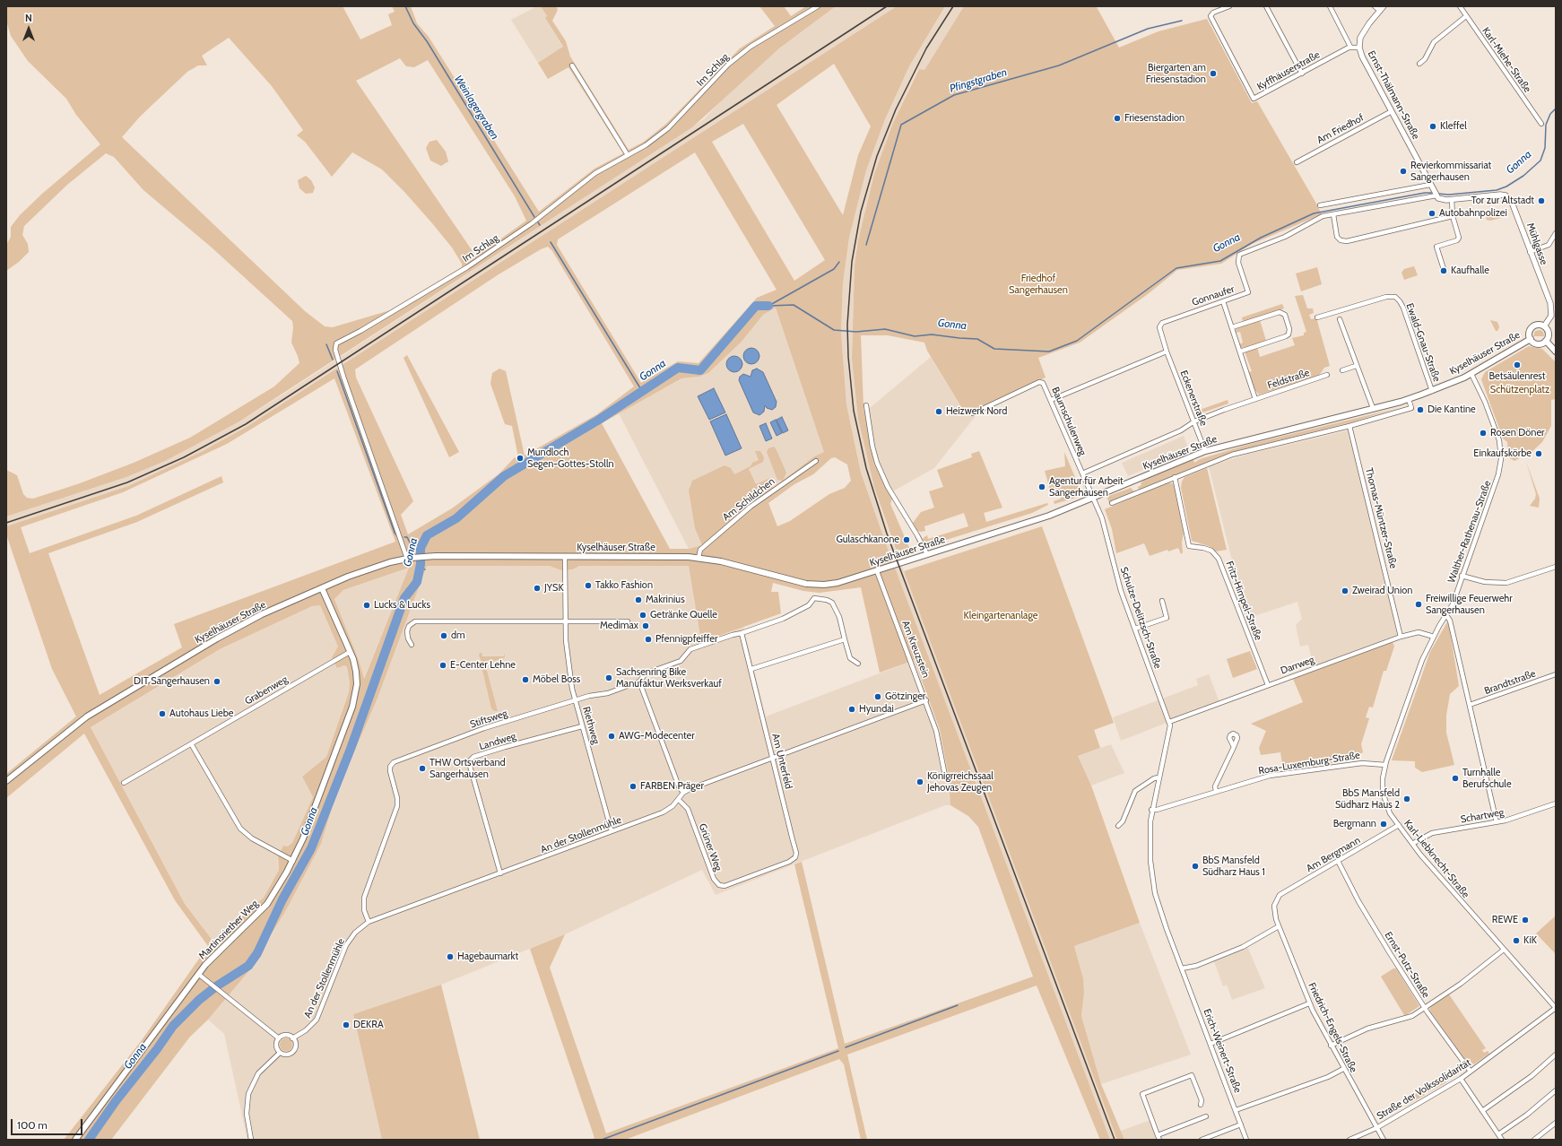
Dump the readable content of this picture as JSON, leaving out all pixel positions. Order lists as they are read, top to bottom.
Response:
{
  "streets": {
    "main road": ["Kyselhäuser Straße", "Martinsriether Weg"],
    "street": [
      "Karl-Miehe-Straße",
      "Im Schlag",
      "Kyffhäuserstraße",
      "Ernst-Thälmann-Straße",
      "Am Friedhof",
      "Mühlgasse",
      "Gonnaufer",
      "Ewald-Gnau-Straße",
      "Feldstraße",
      "Eckenerstraße",
      "Baumschulenweg",
      "Am Schildchen",
      "Thomas-Müntzer-Straße",
      "Walther-Rathenau-Straße",
      "Fritz-Himpel-Straße",
      "Schulze-Delitzsch-Straße",
      "Am Kreuzstein",
      "Darrweg",
      "Brandtstraße",
      "Grabenweg",
      "Stiftsweg",
      "Riethweg",
      "Landweg",
      "Am Unterfeld",
      "Rosa-Luxemburg-Straße",
      "Schartweg",
      "An der Stollenmühle",
      "Grüner Weg",
      "Am Bergmann",
      "Karl-Liebknecht-Straße",
      "Ernst-Putz-Straße",
      "Friedrich-Engels-Straße",
      "Erich-Weinert-Straße",
      "Straße der Volkssolidarität"
    ]
  },
  "crossings": [
    ["Im Schlag", "Kyselhäuser Straße"],
    ["Ernst-Thälmann-Straße", "Am Friedhof"],
    ["Ernst-Thälmann-Straße", "Mühlgasse"],
    ["Mühlgasse", "Kyselhäuser Straße"],
    ["Gonnaufer", "Eckenerstraße"],
    ["Ewald-Gnau-Straße", "Kyselhäuser Straße"],
    ["Kyselhäuser Straße", "Feldstraße"],
    ["Kyselhäuser Straße", "Eckenerstraße"],
    ["Kyselhäuser Straße", "Baumschulenweg"],
    ["Kyselhäuser Straße", "Am Schildchen"],
    ["Kyselhäuser Straße", "Thomas-Müntzer-Straße"],
    ["Kyselhäuser Straße", "Walther-Rathenau-Straße"],
    ["Kyselhäuser Straße", "Fritz-Himpel-Straße"],
    ["Kyselhäuser Straße", "Schulze-Delitzsch-Straße"],
    ["Kyselhäuser Straße", "Am Kreuzstein"],
    ["Kyselhäuser Straße", "Riethweg"],
    ["Kyselhäuser Straße", "Martinsriether Weg"],
    ["Feldstraße", "Eckenerstraße"],
    ["Baumschulenweg", "Schulze-Delitzsch-Straße"],
    ["Thomas-Müntzer-Straße", "Darrweg"],
    ["Walther-Rathenau-Straße", "Karl-Liebknecht-Straße"],
    ["Fritz-Himpel-Straße", "Darrweg"],
    ["Schulze-Delitzsch-Straße", "Darrweg"],
    ["Schulze-Delitzsch-Straße", "Erich-Weinert-Straße"],
    ["Darrweg", "Karl-Liebknecht-Straße"],
    ["Darrweg", "Erich-Weinert-Straße"],
    ["Grabenweg", "Martinsriether Weg"],
    ["Stiftsweg", "Riethweg"],
    ["Stiftsweg", "Am Unterfeld"],
    ["Stiftsweg", "An der Stollenmühle"],
    ["Riethweg", "Landweg"],
    ["Riethweg", "An der Stollenmühle"],
    ["Landweg", "An der Stollenmühle"],
    ["Am Unterfeld", "Grüner Weg"],
    ["Rosa-Luxemburg-Straße", "Karl-Liebknecht-Straße"],
    ["Rosa-Luxemburg-Straße", "Erich-Weinert-Straße"],
    ["Schartweg", "Karl-Liebknecht-Straße"],
    ["An der Stollenmühle", "Grüner Weg"],
    ["Am Bergmann", "Karl-Liebknecht-Straße"],
    ["Am Bergmann", "Ernst-Putz-Straße"],
    ["Am Bergmann", "Friedrich-Engels-Straße"],
    ["Karl-Liebknecht-Straße", "Straße der Volkssolidarität"],
    ["Ernst-Putz-Straße", "Straße der Volkssolidarität"],
    ["Friedrich-Engels-Straße", "Straße der Volkssolidarität"]
  ],
  "water": ["Pfingstgraben", "Weinlagergraben", "Gonna"],
  "parks": ["Friedhof Sangerhausen", "Schützenplatz", "Kleingartenanlage"],
  "places": [
    "Biergarten am Friesenstadion",
    "Friesenstadion",
    "Kleffel",
    "Revierkommissariat Sangerhausen",
    "Tor zur Altstadt",
    "Autobahnpolizei",
    "Kaufhalle",
    "Betsäulenrest",
    "Die Kantine",
    "Heizwerk Nord",
    "Rosen Döner",
    "Einkaufskörbe",
    "Mundloch Segen-Gottes-Stolln",
    "Agentur für Arbeit Sangerhausen",
    "Gulaschkanone",
    "Takko Fashion",
    "JYSK",
    "Zweirad Union",
    "Makrinius",
    "Freiwillige Feuerwehr Sangerhausen",
    "Lucks & Lucks",
    "Getränke Quelle",
    "Medimax",
    "dm",
    "Pfennigpfeiffer",
    "E-Center Lehne",
    "Sachsenring Bike Manufaktur Werksverkauf",
    "Möbel Boss",
    "DIT Sangerhausen",
    "Götzinger",
    "Hyundai",
    "Autohaus Liebe",
    "AWG-Modecenter",
    "THW Ortsverband Sangerhausen",
    "Turnhalle Berufschule",
    "Königrreichssaal Jehovas Zeugen",
    "FARBEN Präger",
    "BbS Mansfeld Südharz Haus 2",
    "Bergmann",
    "BbS Mansfeld Südharz Haus 1",
    "REWE",
    "KiK",
    "Hagebaumarkt",
    "DEKRA"
  ],
  "scale_bar": "100 m",
  "north": "top"
}
